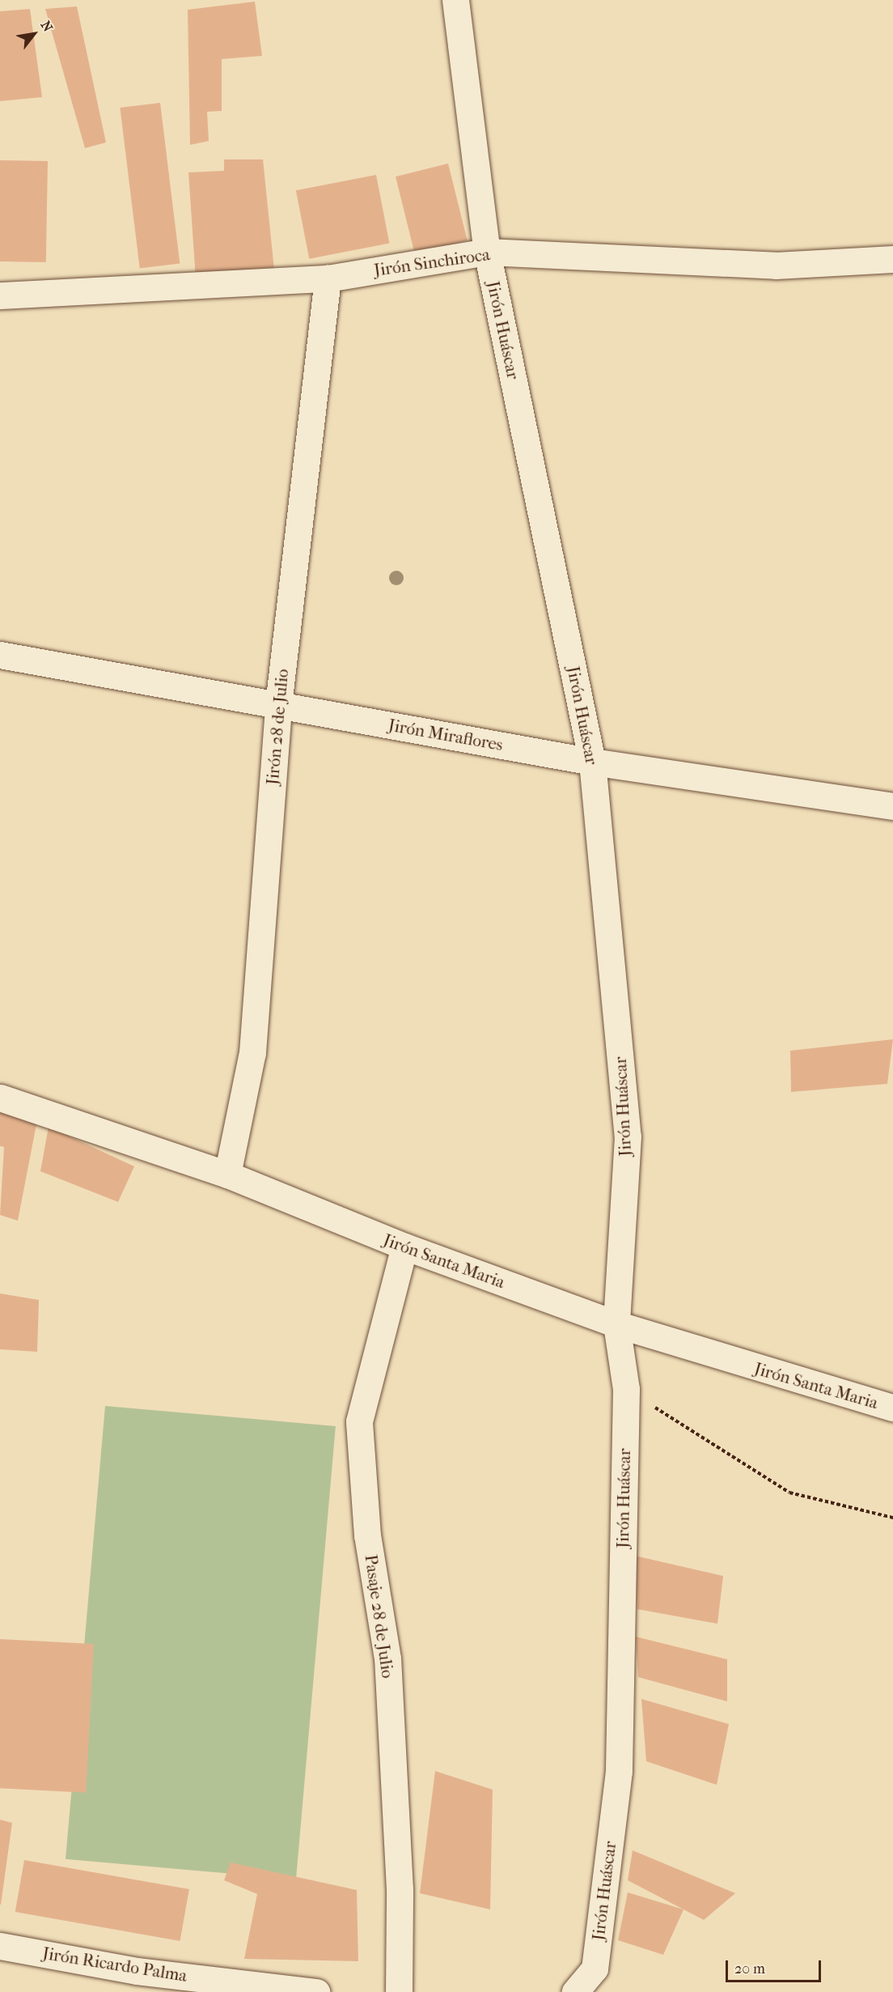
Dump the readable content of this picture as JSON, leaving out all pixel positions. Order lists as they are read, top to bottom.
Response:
{
  "streets": {
    "street": [
      "Jirón Sinchiroca",
      "Jirón Huáscar",
      "Jirón 28 de Julio",
      "Jirón Miraflores",
      "Jirón Santa Maria",
      "Pasaje 28 de Julio",
      "Jirón Ricardo Palma"
    ]
  },
  "crossings": [
    ["Jirón Sinchiroca", "Jirón Huáscar"],
    ["Jirón Sinchiroca", "Jirón 28 de Julio"],
    ["Jirón Huáscar", "Jirón Miraflores"],
    ["Jirón Huáscar", "Jirón Santa Maria"],
    ["Jirón 28 de Julio", "Jirón Miraflores"],
    ["Jirón 28 de Julio", "Jirón Santa Maria"],
    ["Jirón Santa Maria", "Pasaje 28 de Julio"]
  ],
  "scale_bar": "20 m",
  "north": "top right"
}
